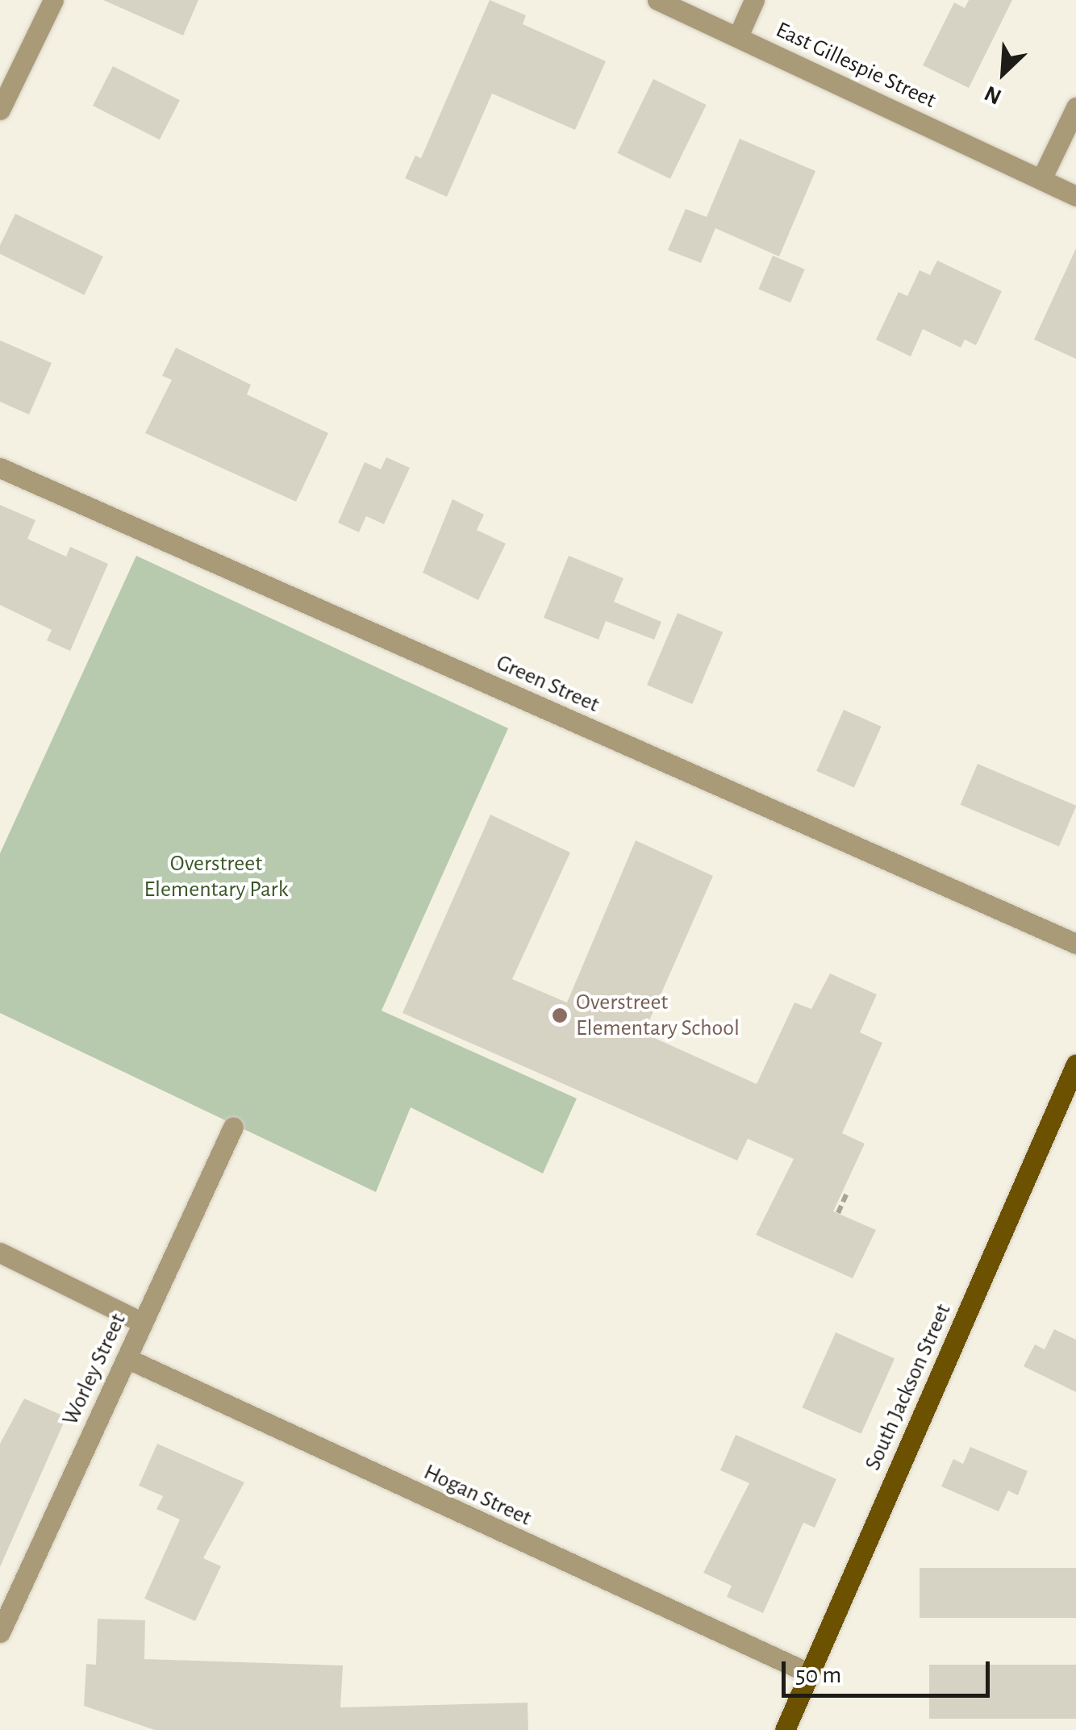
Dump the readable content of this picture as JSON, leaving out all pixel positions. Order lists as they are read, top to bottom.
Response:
{
  "streets": {
    "main road": ["South Jackson Street"],
    "street": [
      "East Gillespie Street",
      "Green Street",
      "Worley Street",
      "Hogan Street"
    ]
  },
  "crossings": [
    ["Worley Street", "Hogan Street"],
    ["South Jackson Street", "Hogan Street"]
  ],
  "parks": ["Overstreet Elementary Park"],
  "places": ["Overstreet Elementary School"],
  "scale_bar": "50 m",
  "north": "bottom left"
}
